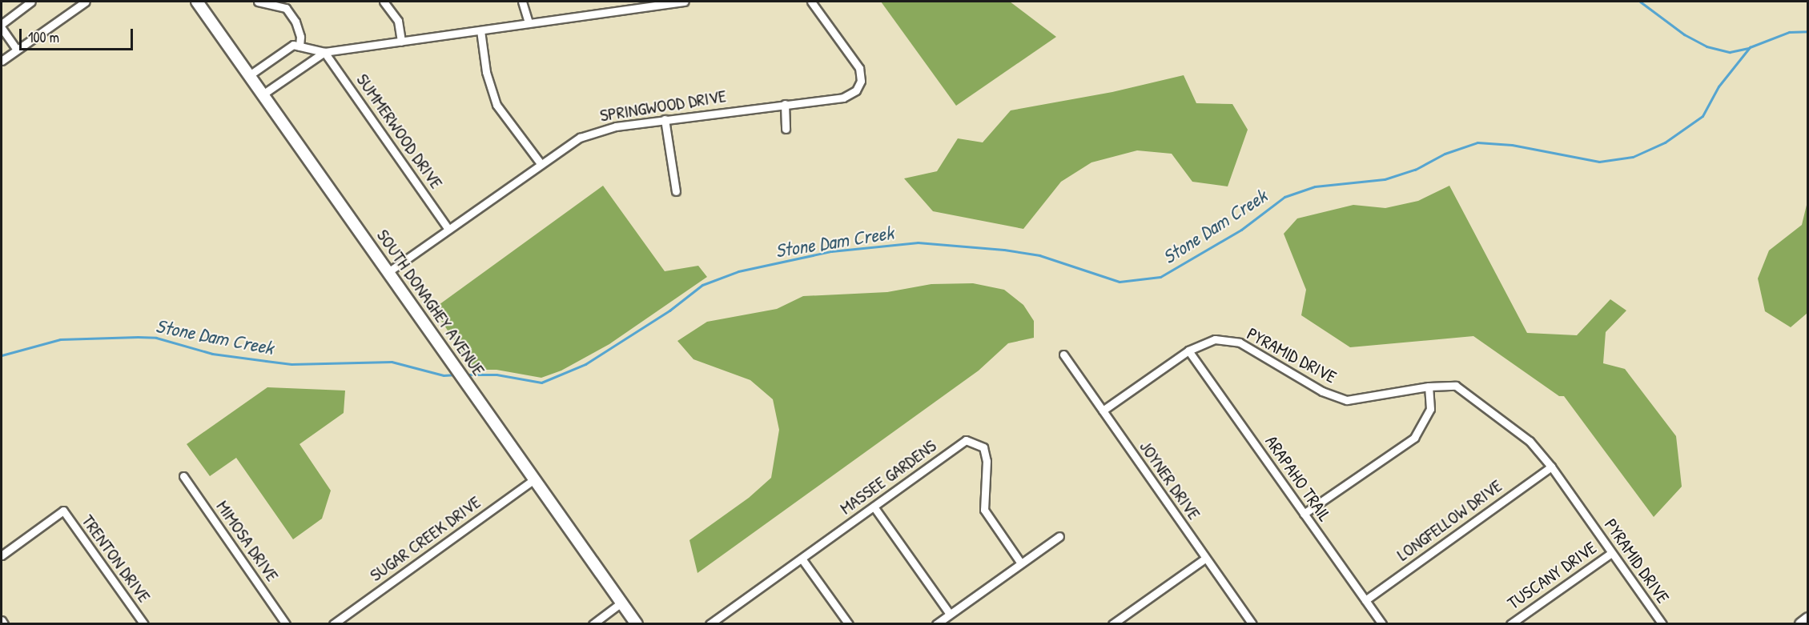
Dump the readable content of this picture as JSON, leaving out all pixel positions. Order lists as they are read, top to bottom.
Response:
{
  "streets": {
    "street": [
      "SPRINGWOOD DRIVE",
      "SUMMERWOOD DRIVE",
      "SOUTH DONAGHEY AVENUE",
      "PYRAMID DRIVE",
      "MASSEE GARDENS",
      "ARAPAHO TRAIL",
      "JOYNER DRIVE",
      "LONGFELLOW DRIVE",
      "SUGAR CREEK DRIVE",
      "MIMOSA DRIVE",
      "TRENTON DRIVE",
      "TUSCANY DRIVE"
    ]
  },
  "crossings": [
    ["SPRINGWOOD DRIVE", "SUMMERWOOD DRIVE"],
    ["SPRINGWOOD DRIVE", "SOUTH DONAGHEY AVENUE"],
    ["SOUTH DONAGHEY AVENUE", "SUGAR CREEK DRIVE"],
    ["PYRAMID DRIVE", "ARAPAHO TRAIL"],
    ["PYRAMID DRIVE", "JOYNER DRIVE"],
    ["PYRAMID DRIVE", "LONGFELLOW DRIVE"],
    ["PYRAMID DRIVE", "TUSCANY DRIVE"],
    ["ARAPAHO TRAIL", "LONGFELLOW DRIVE"]
  ],
  "water": ["Stone Dam Creek"],
  "scale_bar": "100 m"
}
